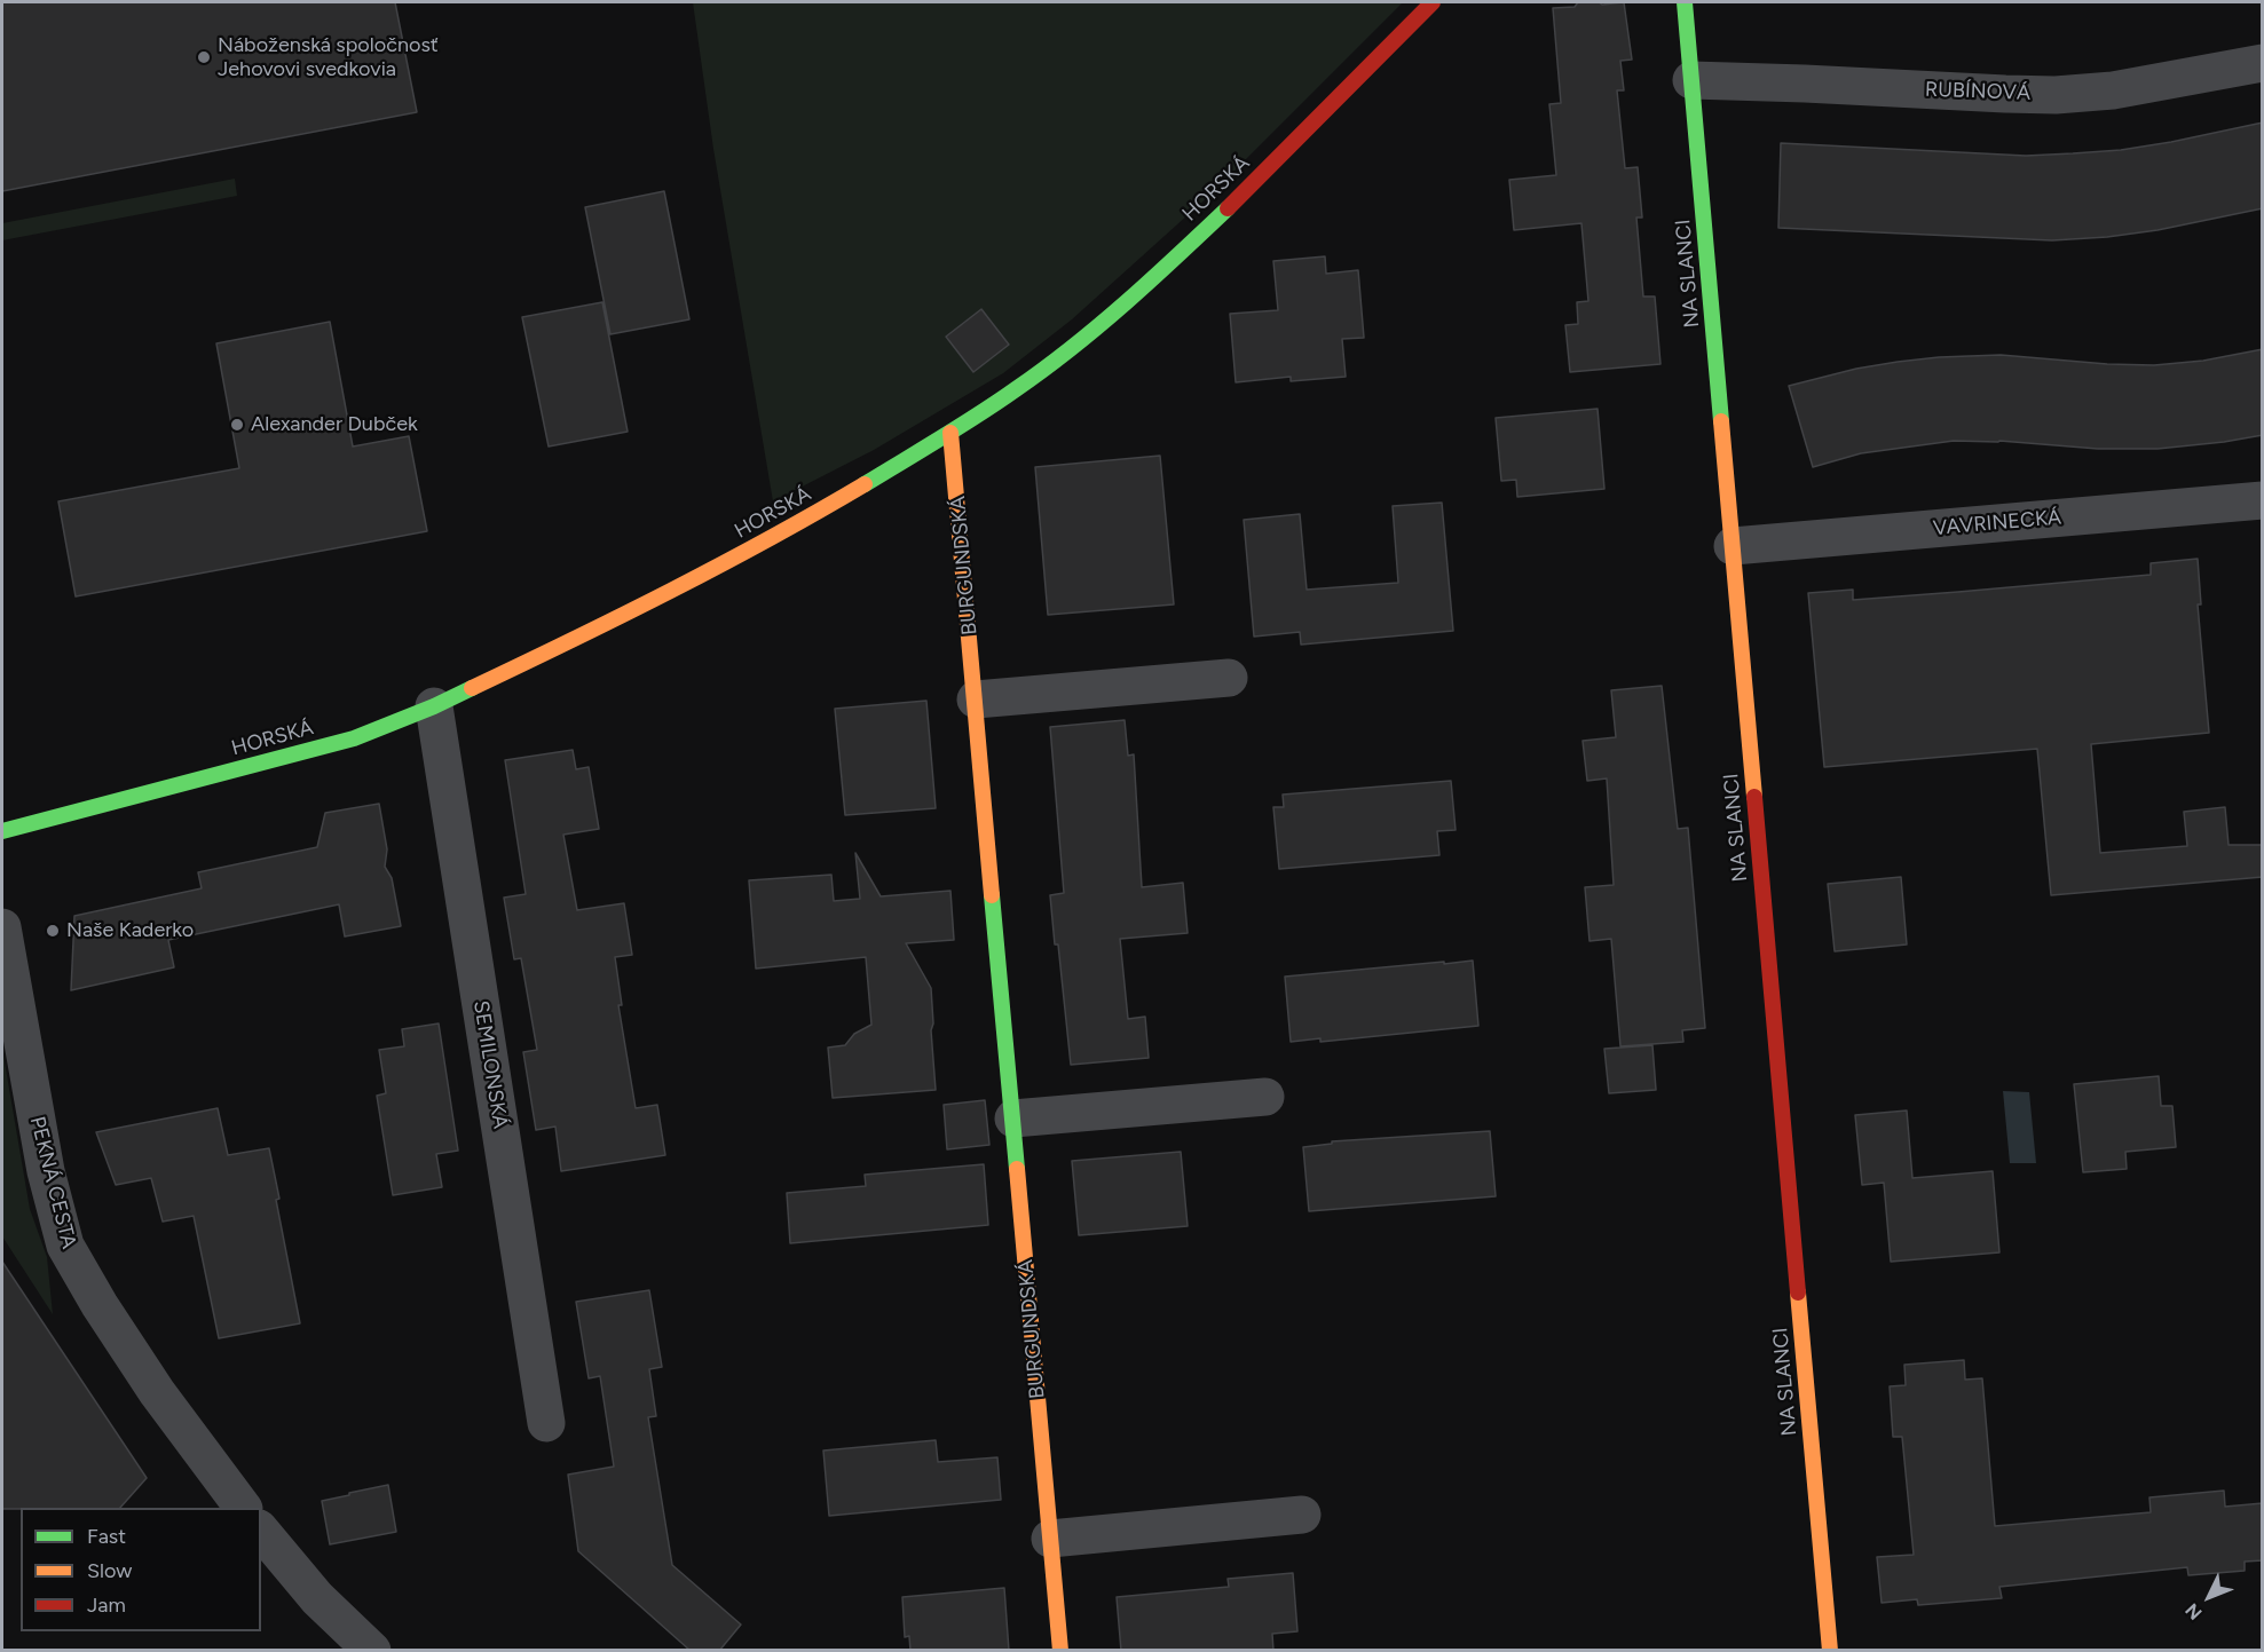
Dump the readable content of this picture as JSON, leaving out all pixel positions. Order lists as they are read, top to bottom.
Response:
{
  "streets": {
    "street": [
      "RUBÍNOVÁ",
      "HORSKÁ",
      "NA SLANCI",
      "VAVRINECKÁ",
      "BURGUNDSKÁ",
      "SEMILONSKÁ",
      "PEKNÁ CESTA"
    ]
  },
  "crossings": [
    ["RUBÍNOVÁ", "NA SLANCI"],
    ["HORSKÁ", "BURGUNDSKÁ"],
    ["HORSKÁ", "SEMILONSKÁ"],
    ["NA SLANCI", "VAVRINECKÁ"]
  ],
  "places": ["Náboženská spoločnosť Jehovovi svedkovia", "Alexander Dubček", "Naše Kaderko"],
  "legend": ["Fast", "Slow", "Jam"],
  "north": "bottom left"
}
